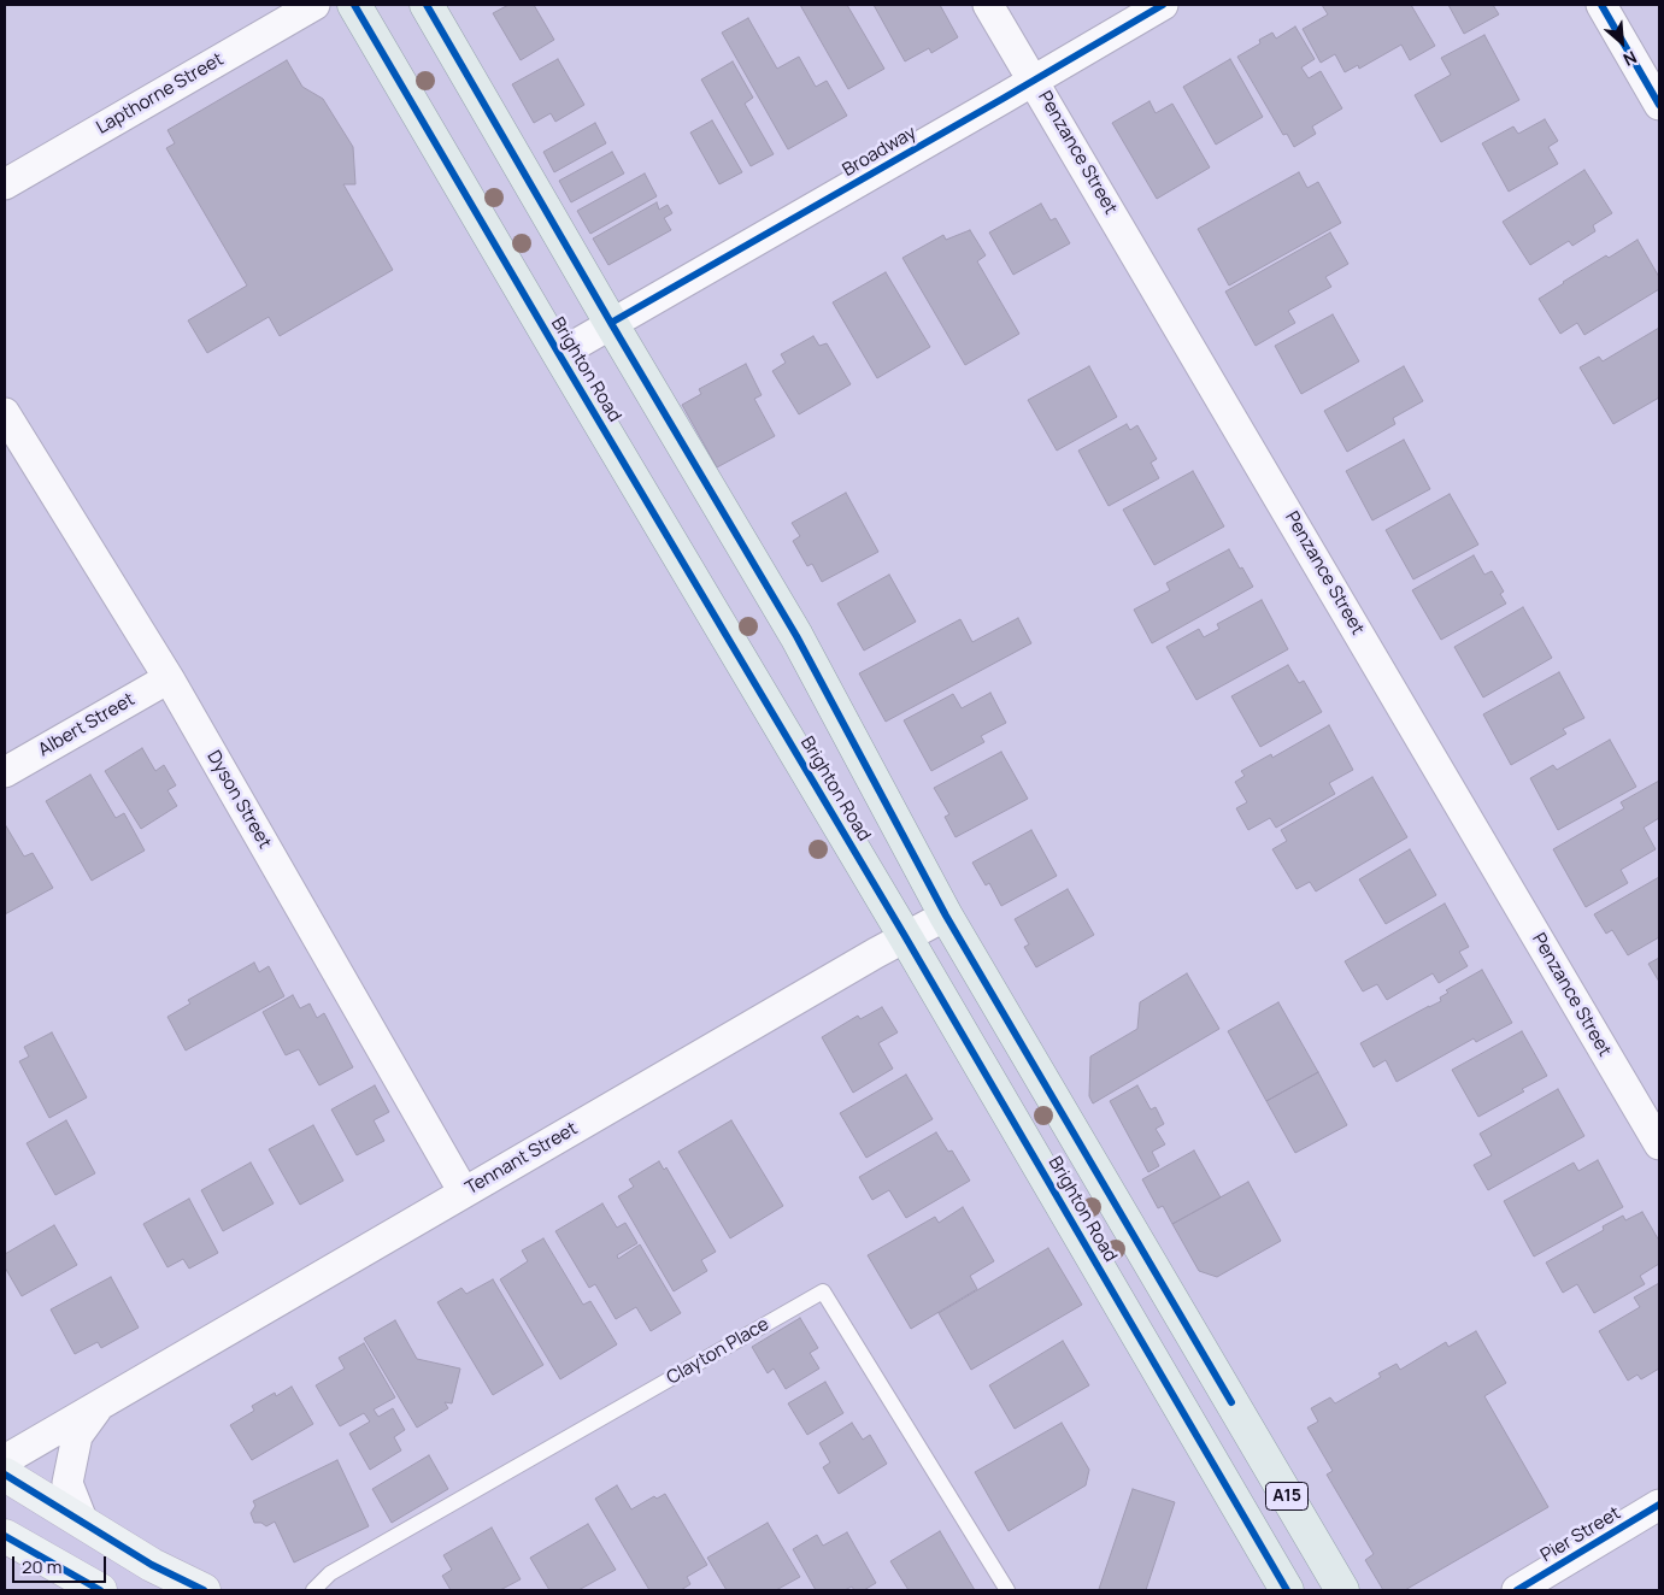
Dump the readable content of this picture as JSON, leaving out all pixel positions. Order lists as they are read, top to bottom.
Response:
{
  "streets": {
    "main road": ["Brighton Road", "A15"],
    "street": [
      "Lapthorne Street",
      "Broadway",
      "Penzance Street",
      "Albert Street",
      "Dyson Street",
      "Tennant Street",
      "Pier Street"
    ],
    "lane": ["Clayton Place"]
  },
  "crossings": [
    ["Broadway", "Penzance Street"],
    ["Broadway", "Brighton Road"],
    ["Brighton Road", "Tennant Street"],
    ["Albert Street", "Dyson Street"],
    ["Dyson Street", "Tennant Street"]
  ],
  "scale_bar": "20 m",
  "north": "bottom right"
}
